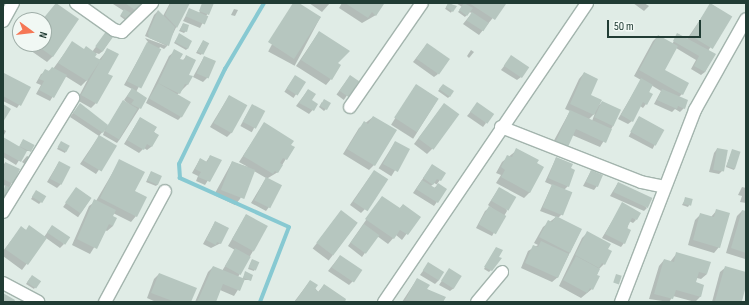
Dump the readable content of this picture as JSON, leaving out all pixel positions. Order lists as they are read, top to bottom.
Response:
{
  "scale_bar": "50 m",
  "north": "right"
}
